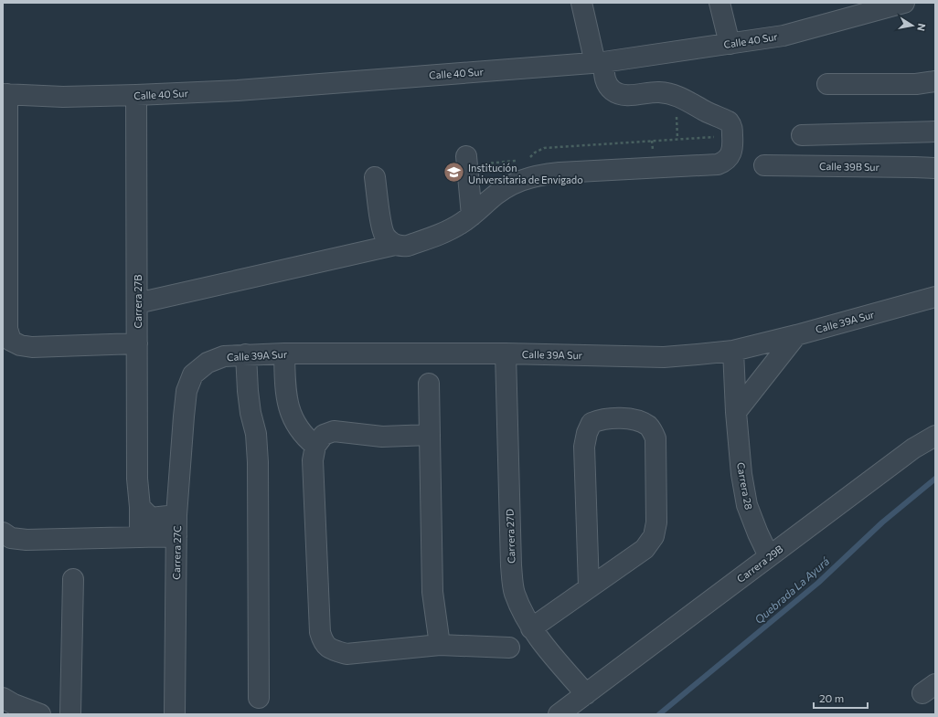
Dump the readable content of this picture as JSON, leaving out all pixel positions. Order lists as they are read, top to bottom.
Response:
{
  "streets": {
    "street": [
      "Calle 40 Sur",
      "Calle 39B Sur",
      "Carrera 27B",
      "Calle 39A Sur",
      "Carrera 28",
      "Carrera 27D",
      "Carrera 27C",
      "Carrera 29B"
    ]
  },
  "crossings": [
    ["Calle 40 Sur", "Carrera 27B"],
    ["Calle 39A Sur", "Carrera 28"],
    ["Calle 39A Sur", "Carrera 27D"],
    ["Calle 39A Sur", "Carrera 27C"],
    ["Carrera 28", "Carrera 29B"],
    ["Carrera 27D", "Carrera 29B"]
  ],
  "water": ["Quebrada La Ayurá"],
  "places": {
    "school or university": ["Institución Universitaria de Envigado"]
  },
  "scale_bar": "20 m",
  "north": "right"
}
